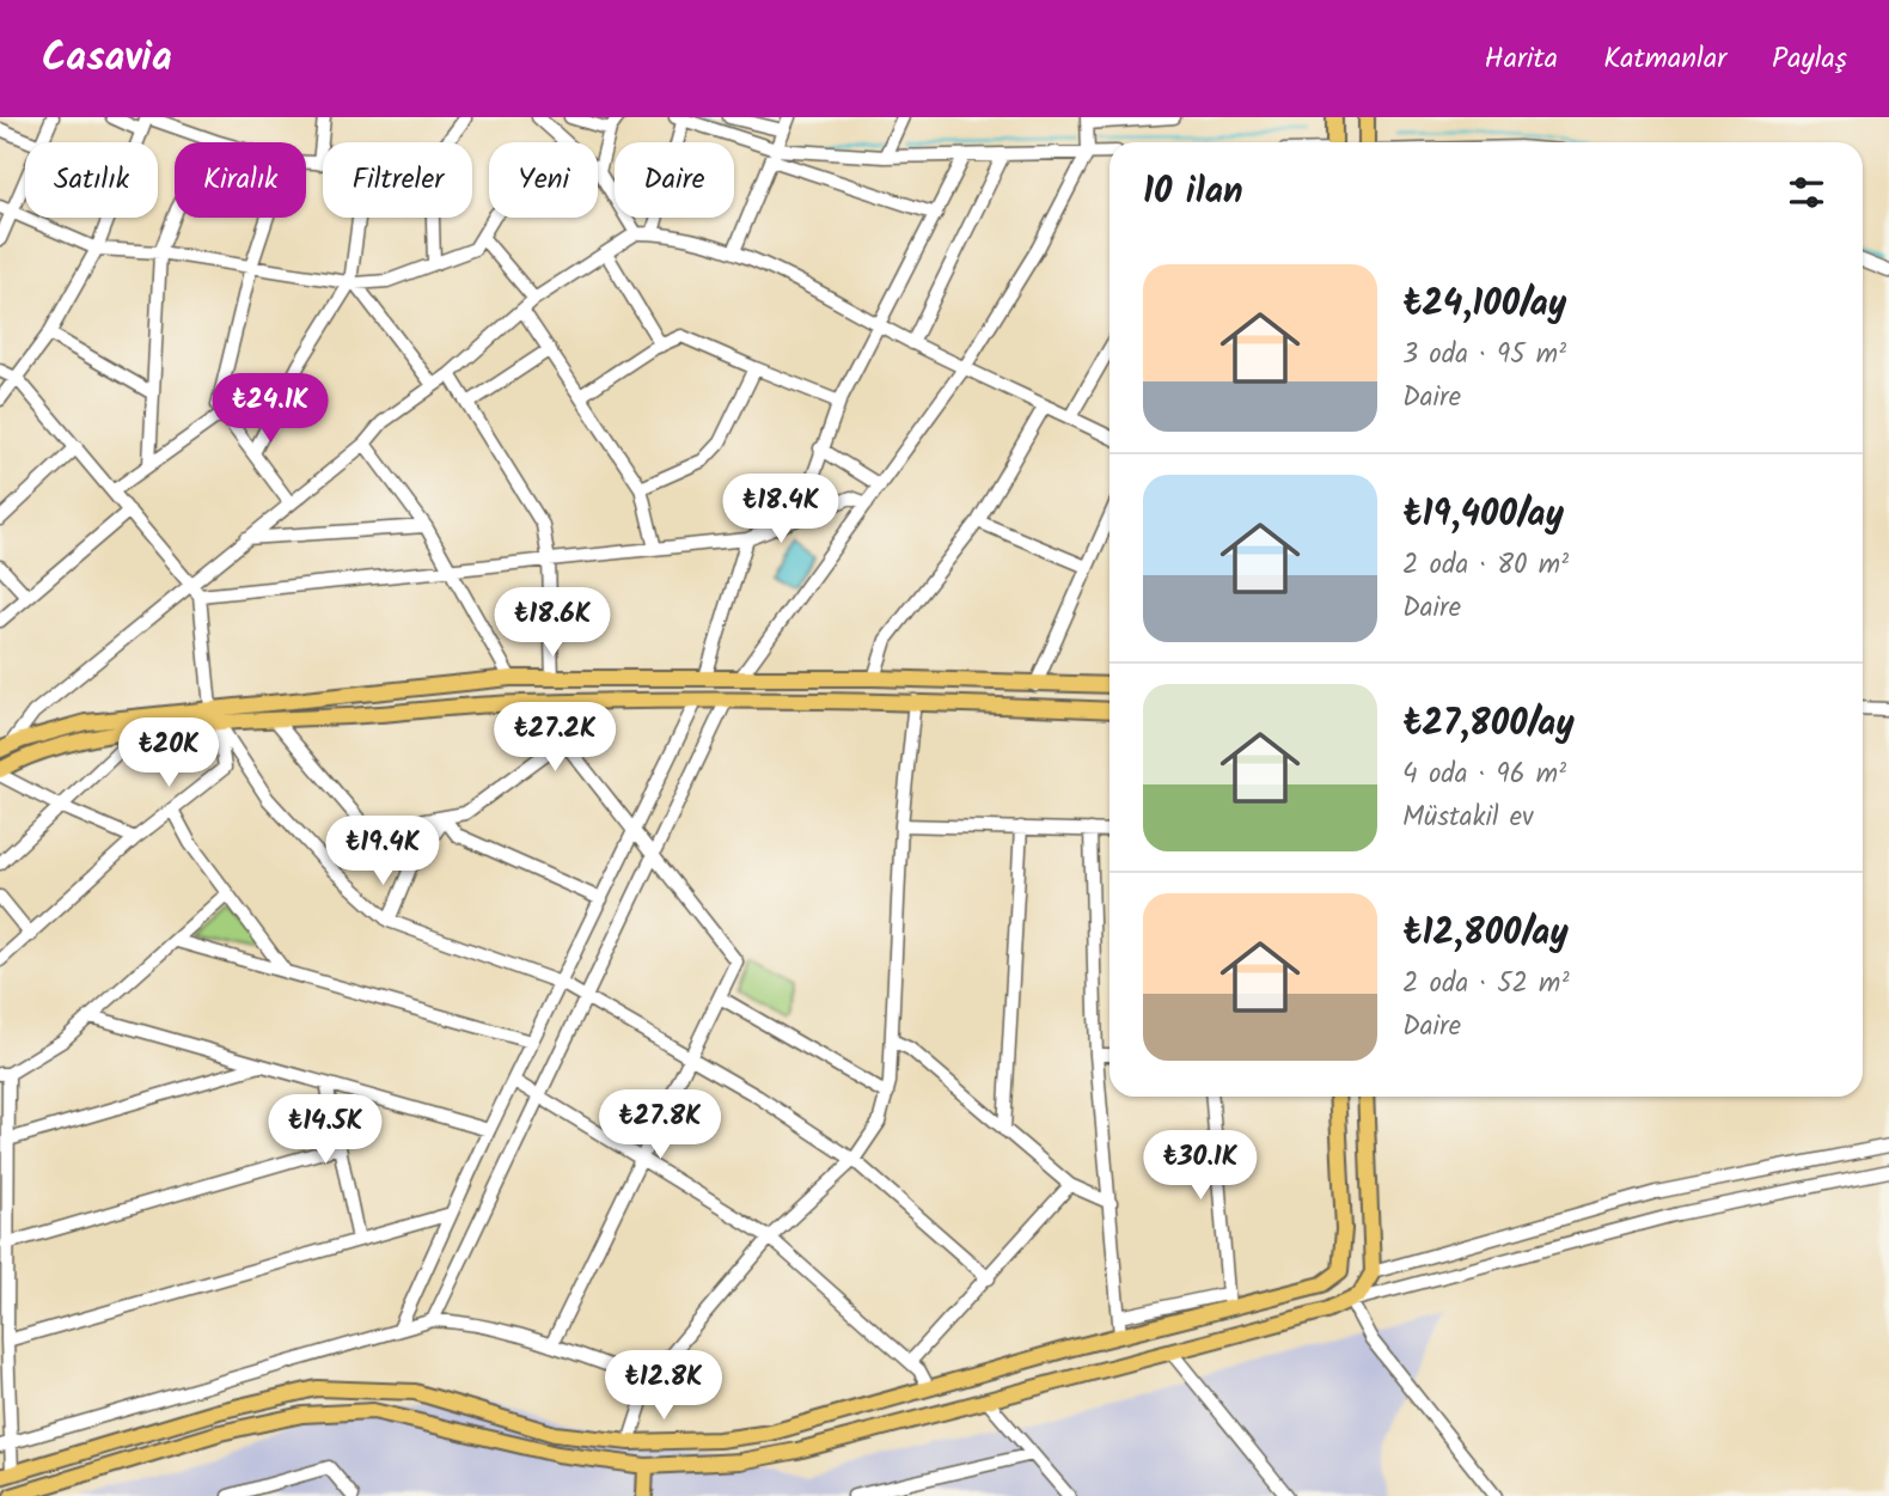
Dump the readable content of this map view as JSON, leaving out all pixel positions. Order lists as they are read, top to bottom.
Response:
{
  "page": {
    "header": "Casavia",
    "nav": ["Harita", "Katmanlar", "Paylaş"],
    "chip": [
      "Satılık",
      "Kiralık",
      "Filtreler",
      "Yeni",
      "Daire"
    ],
    "heading": "10 ilan",
    "list": [
      {
        "name": "₺24,100/ay",
        "note": "3 oda · 95 m² · Daire"
      },
      {
        "name": "₺19,400/ay",
        "note": "2 oda · 80 m² · Daire"
      },
      {
        "name": "₺27,800/ay",
        "note": "4 oda · 96 m² · Müstakil ev"
      },
      {
        "name": "₺12,800/ay",
        "note": "2 oda · 52 m² · Daire"
      }
    ],
    "price": [
      "₺24.1K",
      "₺18.4K",
      "₺18.6K",
      "₺27.2K",
      "₺20K",
      "₺19.4K",
      "₺27.8K",
      "₺14.5K",
      "₺30.1K",
      "₺12.8K"
    ]
  }
}
